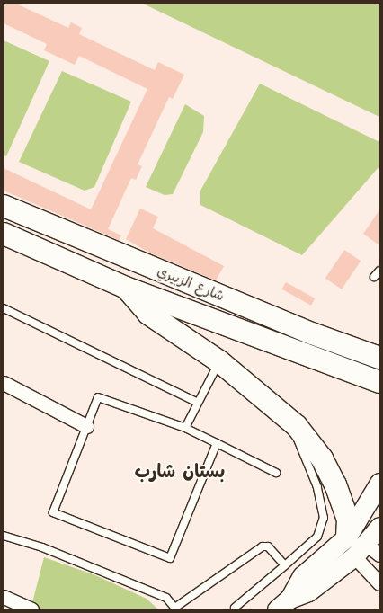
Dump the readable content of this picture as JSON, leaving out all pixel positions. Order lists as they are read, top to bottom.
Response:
{
  "streets": {
    "main road": ["شارع الزبيري"]
  },
  "districts": ["بستان شارب"]
}
